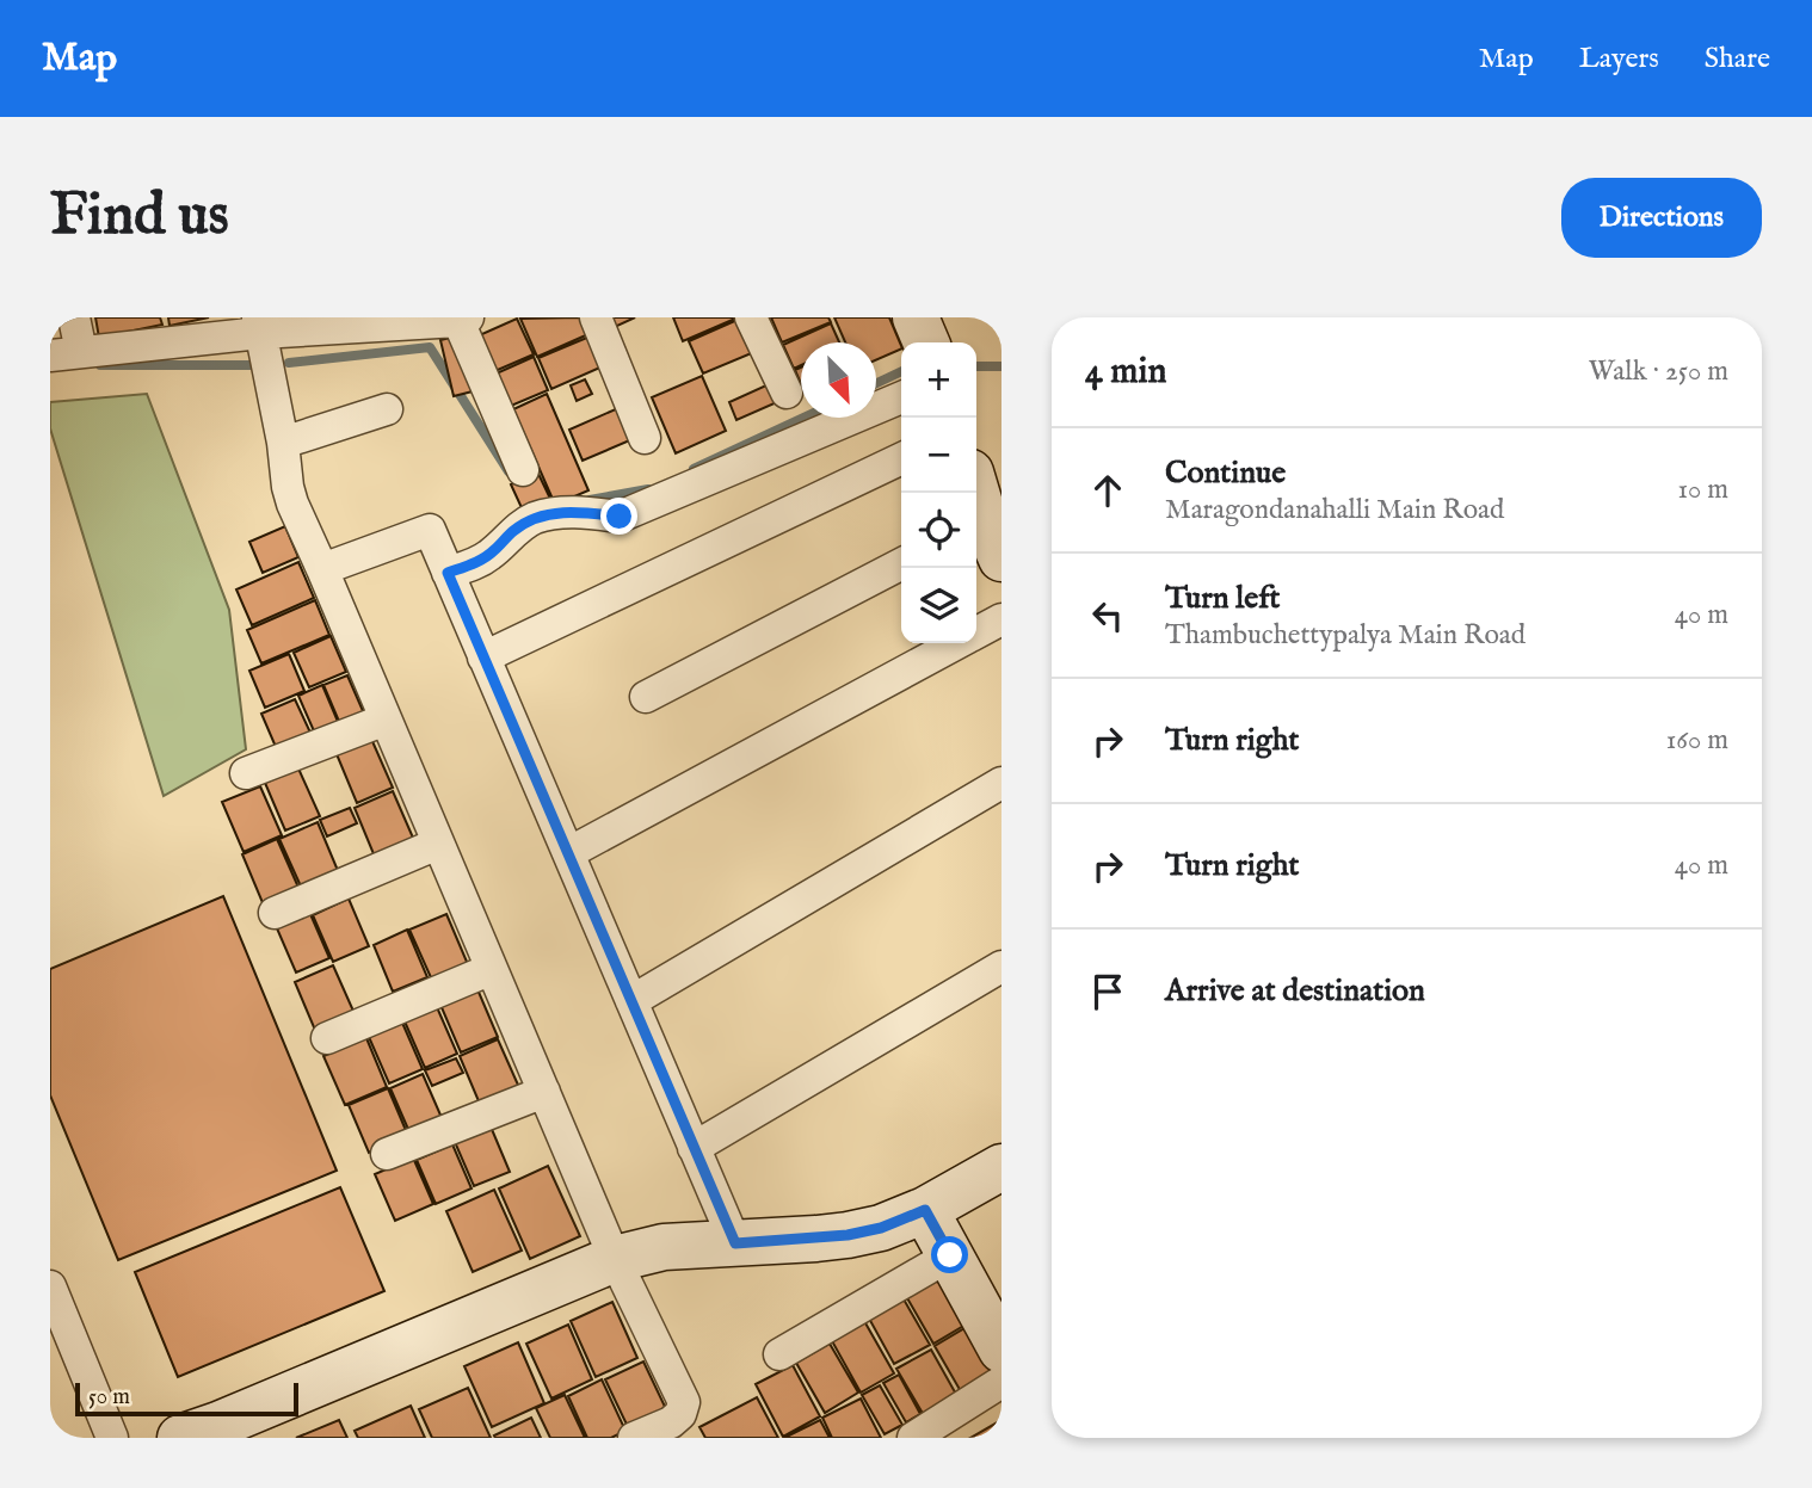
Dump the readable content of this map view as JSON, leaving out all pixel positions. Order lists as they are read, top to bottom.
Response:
{
  "scale_bar": "50 m",
  "north": "bottom right",
  "page": {
    "header": "Map",
    "nav": ["Map", "Layers", "Share"],
    "buttons": "Directions",
    "title": "Find us",
    "heading": ["4 min", "Walk · 250 m"],
    "map_buttons": ["+", "−"],
    "list": [
      ["Continue", "Maragondanahalli Main Road", "10 m"],
      ["Turn left", "Thambuchettypalya Main Road", "40 m"],
      ["Turn right", "160 m"],
      ["Turn right", "40 m"],
      "Arrive at destination"
    ],
    "scale": "50 m"
  }
}
